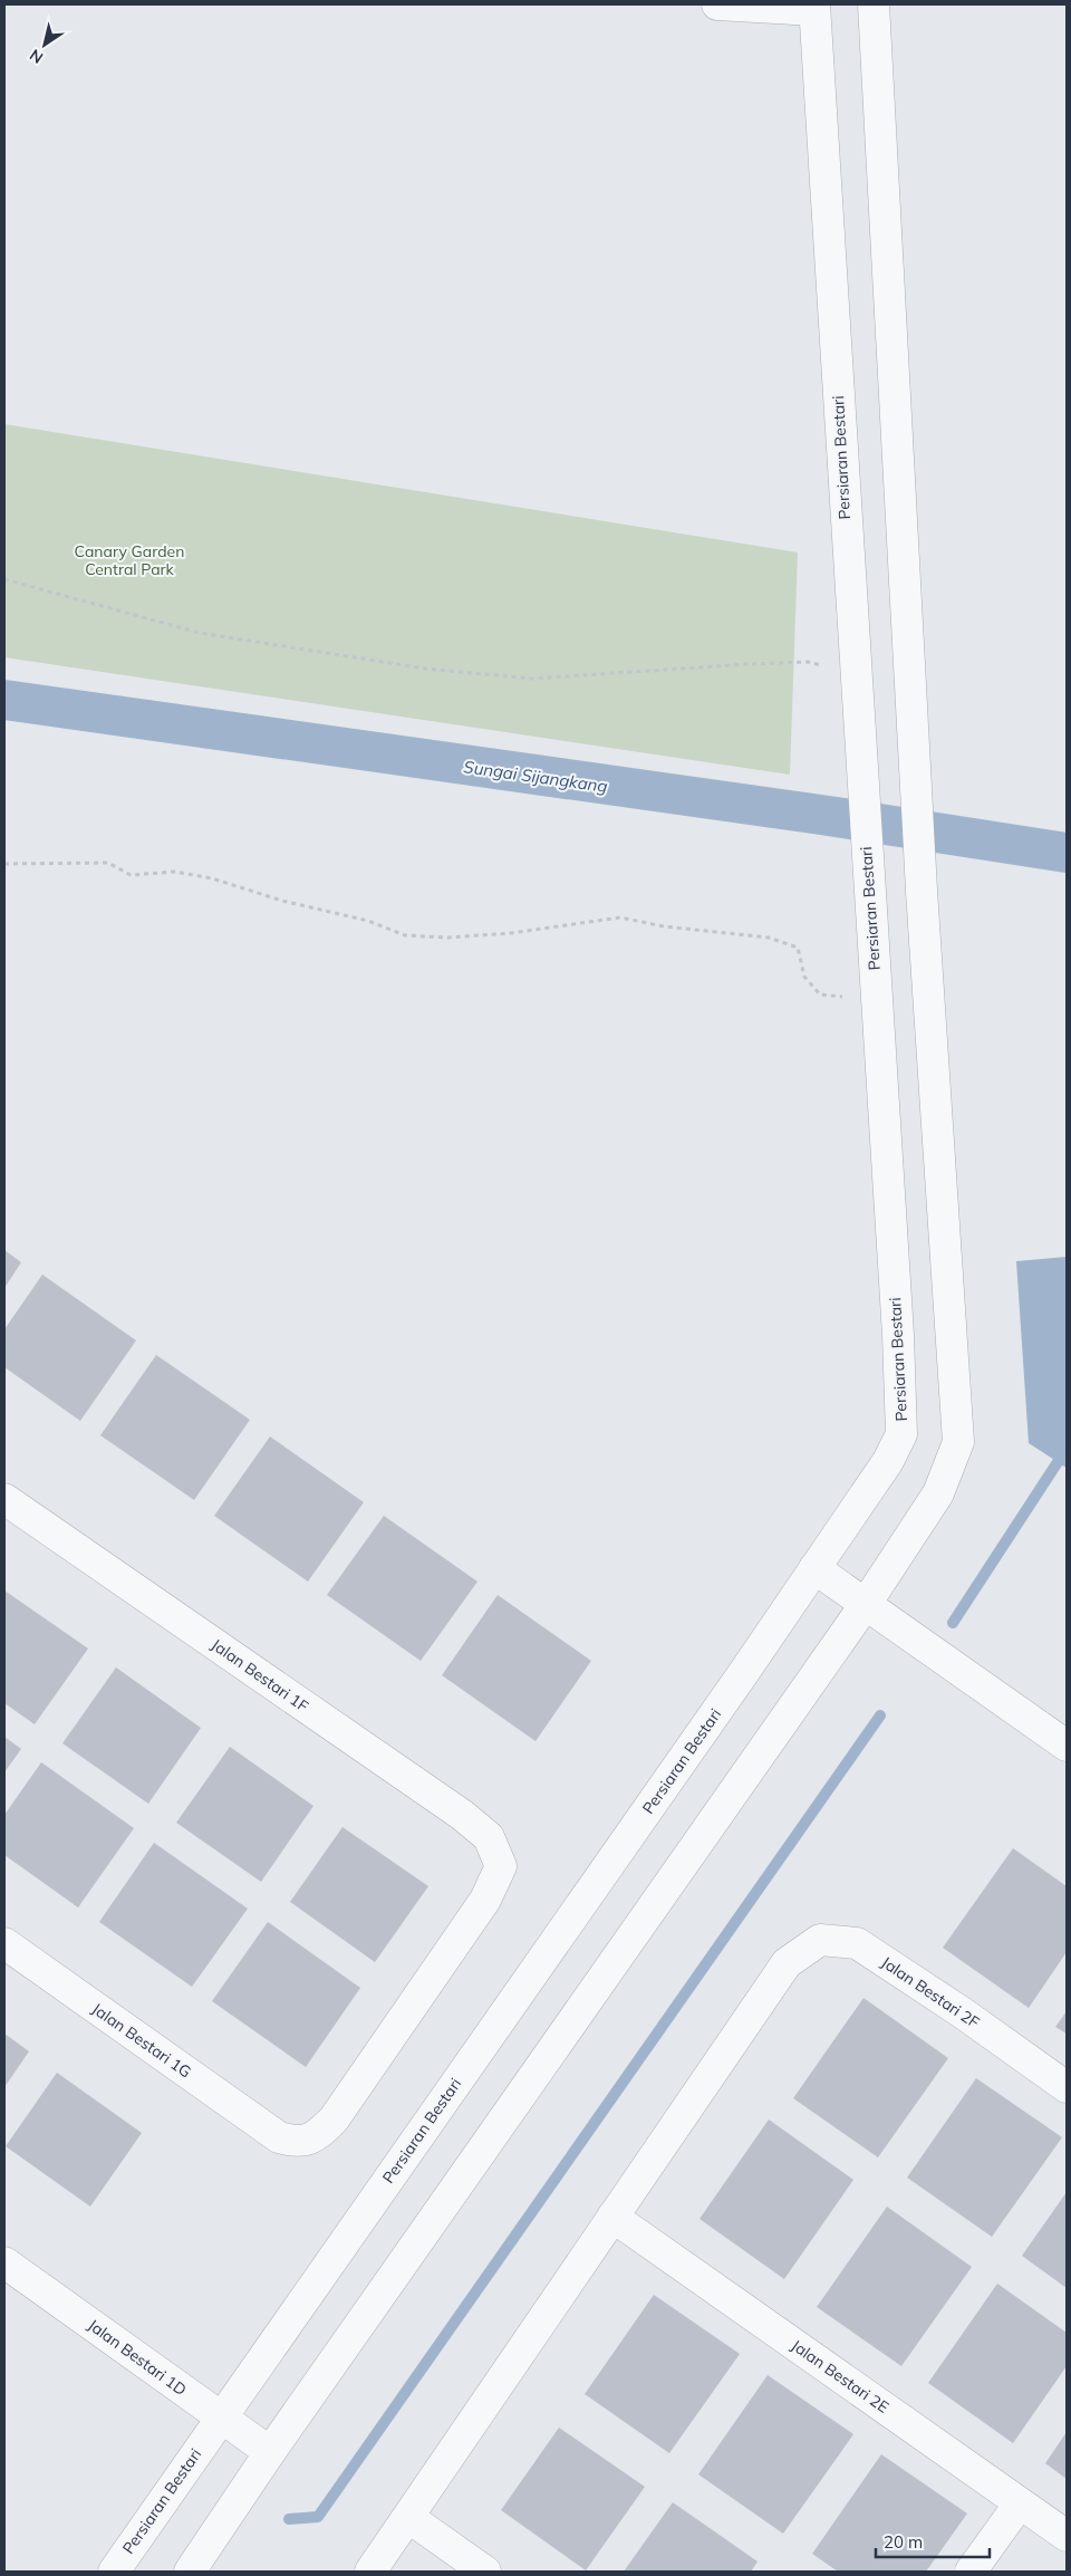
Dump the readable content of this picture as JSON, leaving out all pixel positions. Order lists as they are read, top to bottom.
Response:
{
  "streets": {
    "street": [
      "Persiaran Bestari",
      "Jalan Bestari 1F",
      "Jalan Bestari 2F",
      "Jalan Bestari 1G",
      "Jalan Bestari 1D",
      "Jalan Bestari 2E"
    ]
  },
  "crossings": [
    ["Persiaran Bestari", "Jalan Bestari 1D"],
    ["Jalan Bestari 1F", "Jalan Bestari 1G"],
    ["Jalan Bestari 2F", "Jalan Bestari 2E"]
  ],
  "water": ["Sungai Sijangkang"],
  "parks": ["Canary Garden Central Park"],
  "scale_bar": "20 m",
  "north": "bottom left"
}
